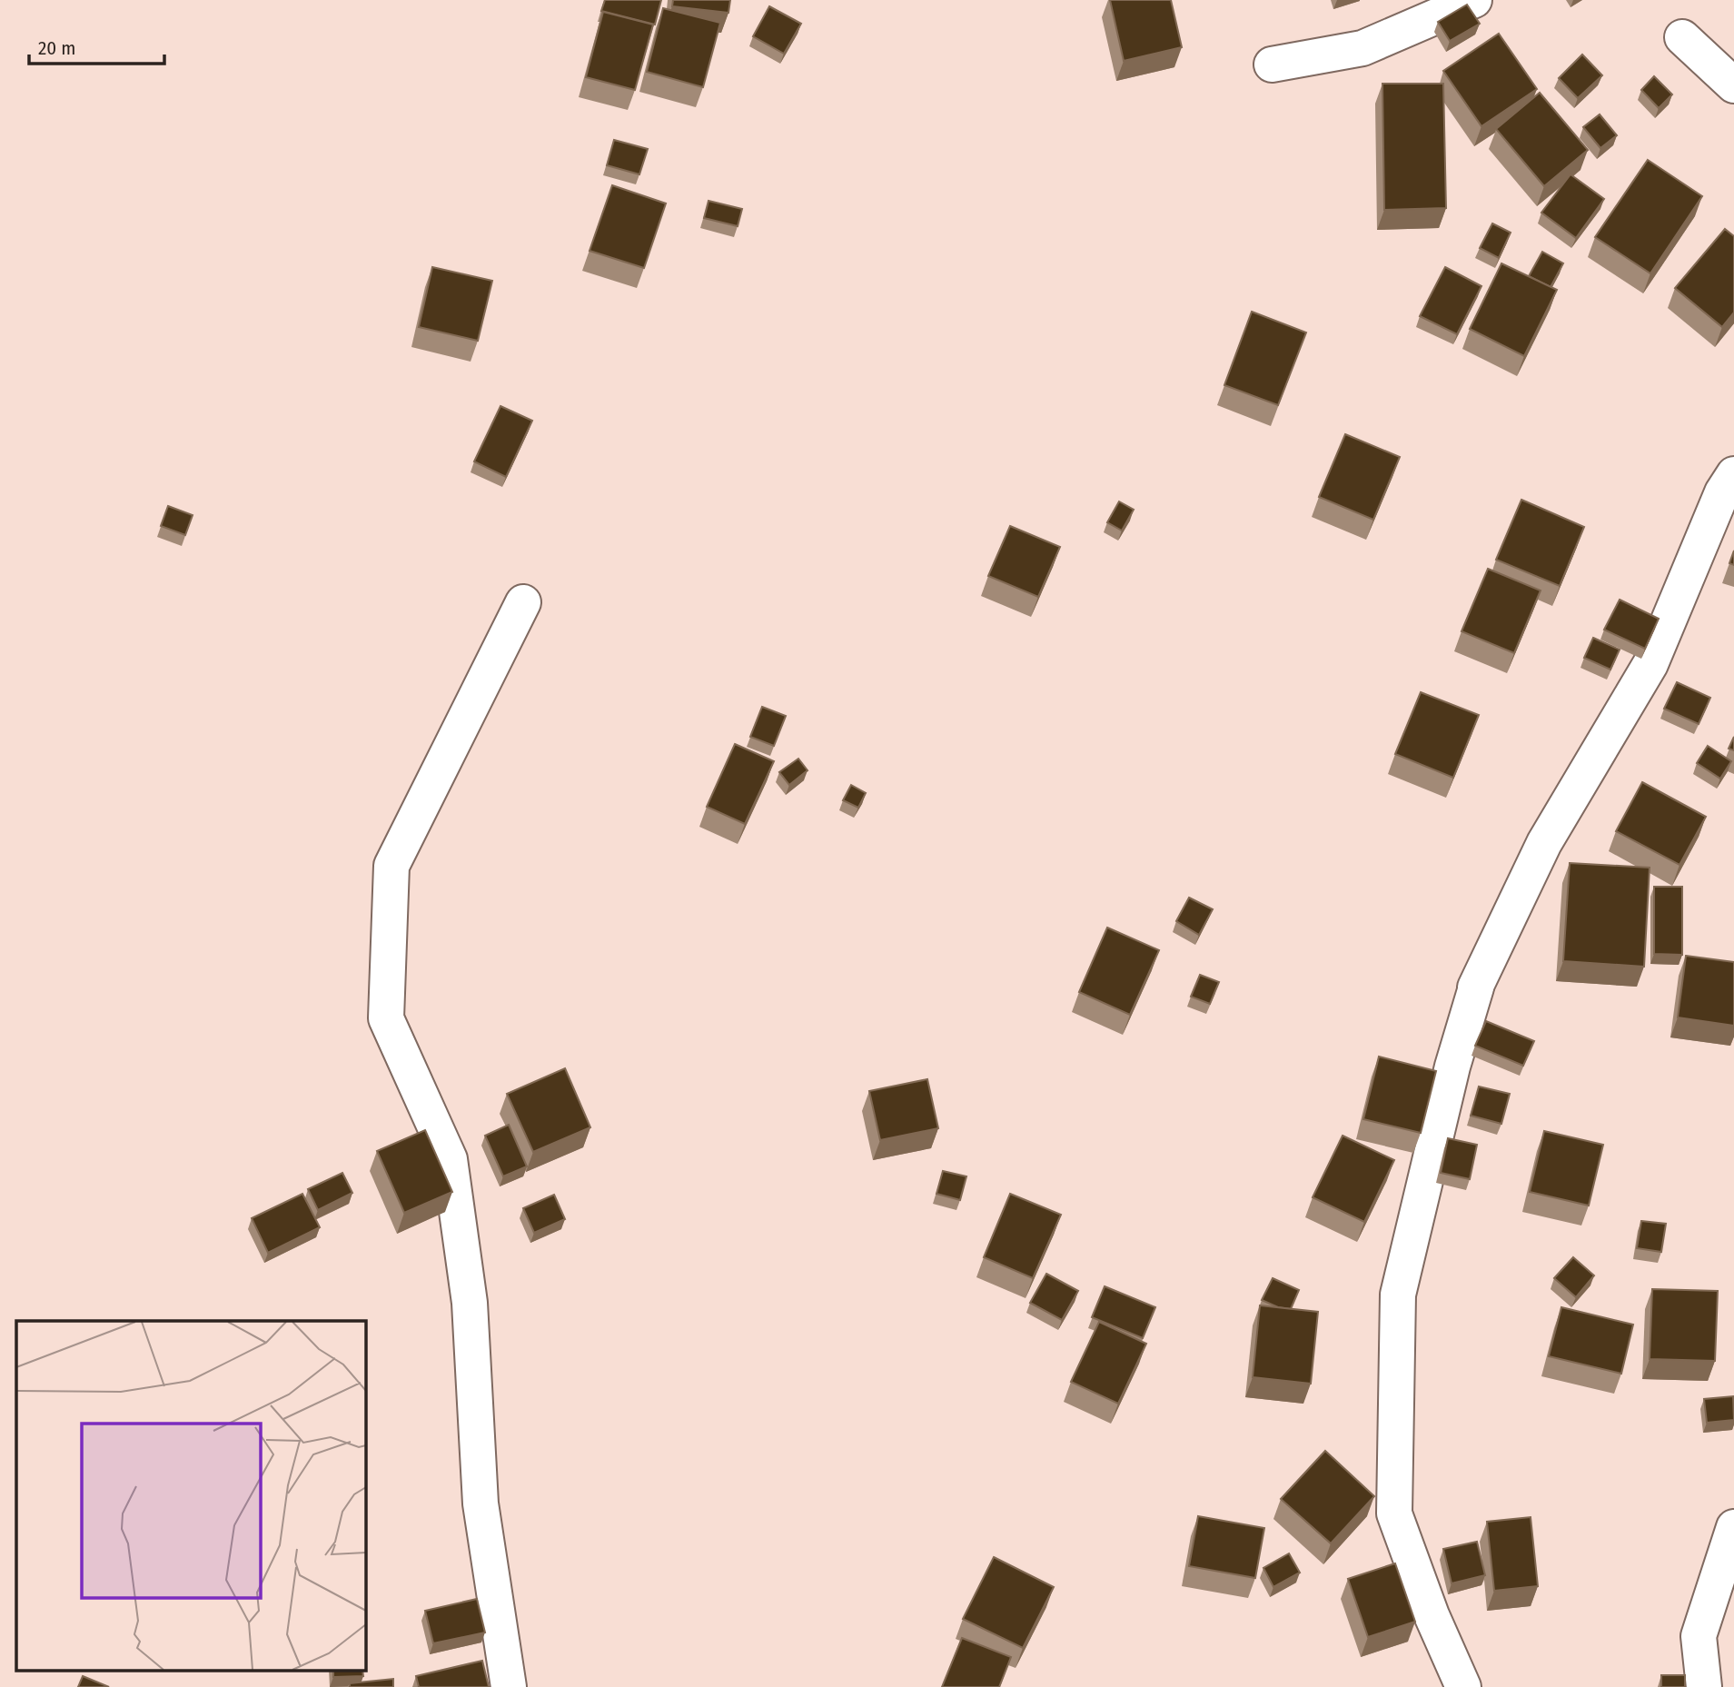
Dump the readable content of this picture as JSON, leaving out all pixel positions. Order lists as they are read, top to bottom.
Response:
{
  "scale_bar": "20 m"
}
